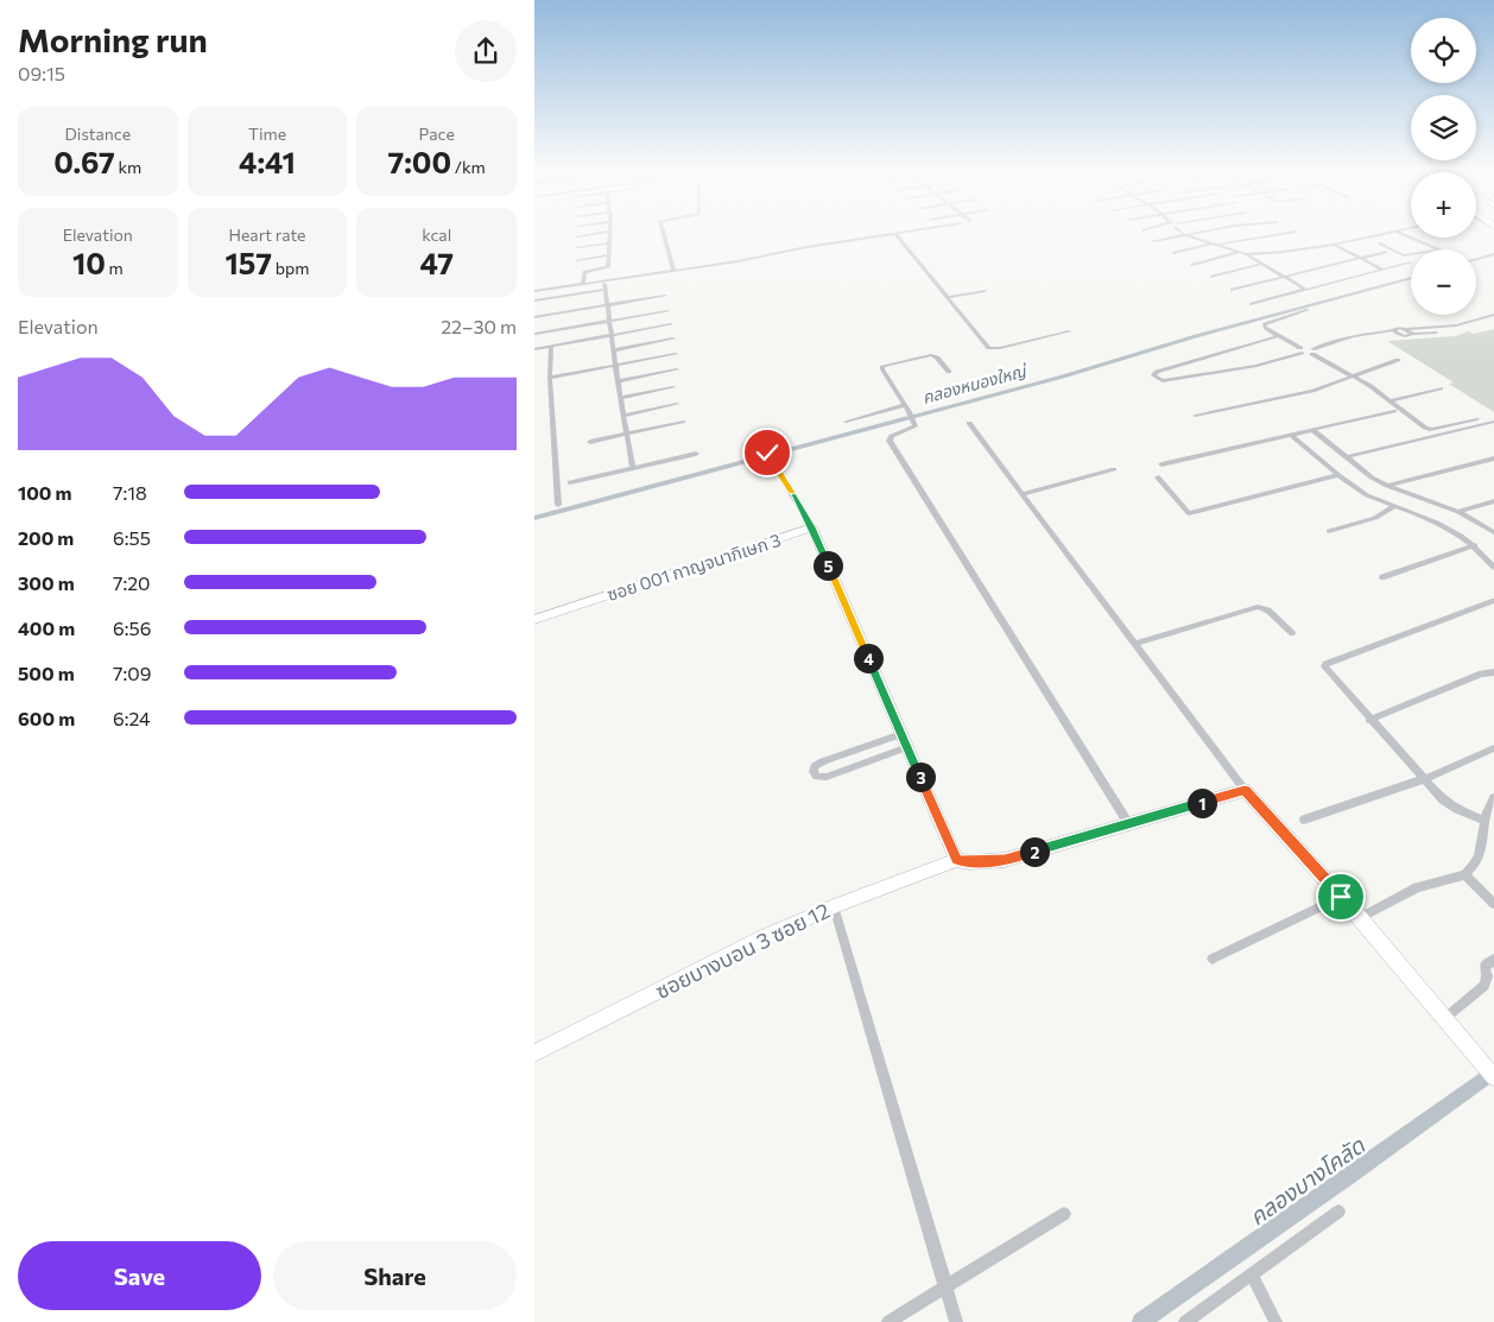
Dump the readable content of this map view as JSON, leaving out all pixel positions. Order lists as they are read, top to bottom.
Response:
{
  "streets": {
    "street": ["ซอย 001 กาญจนาภิเษก 3", "ซอยบางบอน 3 ซอย 12"]
  },
  "water": ["คลองหนองใหญ่", "คลองบางโคลัด"],
  "page": {
    "heading": ["Morning run", "09:15"],
    "map_buttons": ["+", "−"],
    "stats": [
      ["Distance", "0.67 km"],
      ["Time", "4:41"],
      ["Pace", "7:00 /km"],
      ["Elevation", "10 m"],
      ["Heart rate", "157 bpm"],
      ["kcal", "47"]
    ],
    "chart": ["Elevation", "22–30 m"],
    "list": [
      {
        "name": "100 m",
        "note": "7:18"
      },
      {
        "name": "200 m",
        "note": "6:55"
      },
      {
        "name": "300 m",
        "note": "7:20"
      },
      {
        "name": "400 m",
        "note": "6:56"
      },
      {
        "name": "500 m",
        "note": "7:09"
      },
      {
        "name": "600 m",
        "note": "6:24"
      }
    ],
    "pins": [
      "5",
      "4",
      "3",
      "1",
      "2"
    ],
    "buttons": ["Save", "Share"]
  }
}
